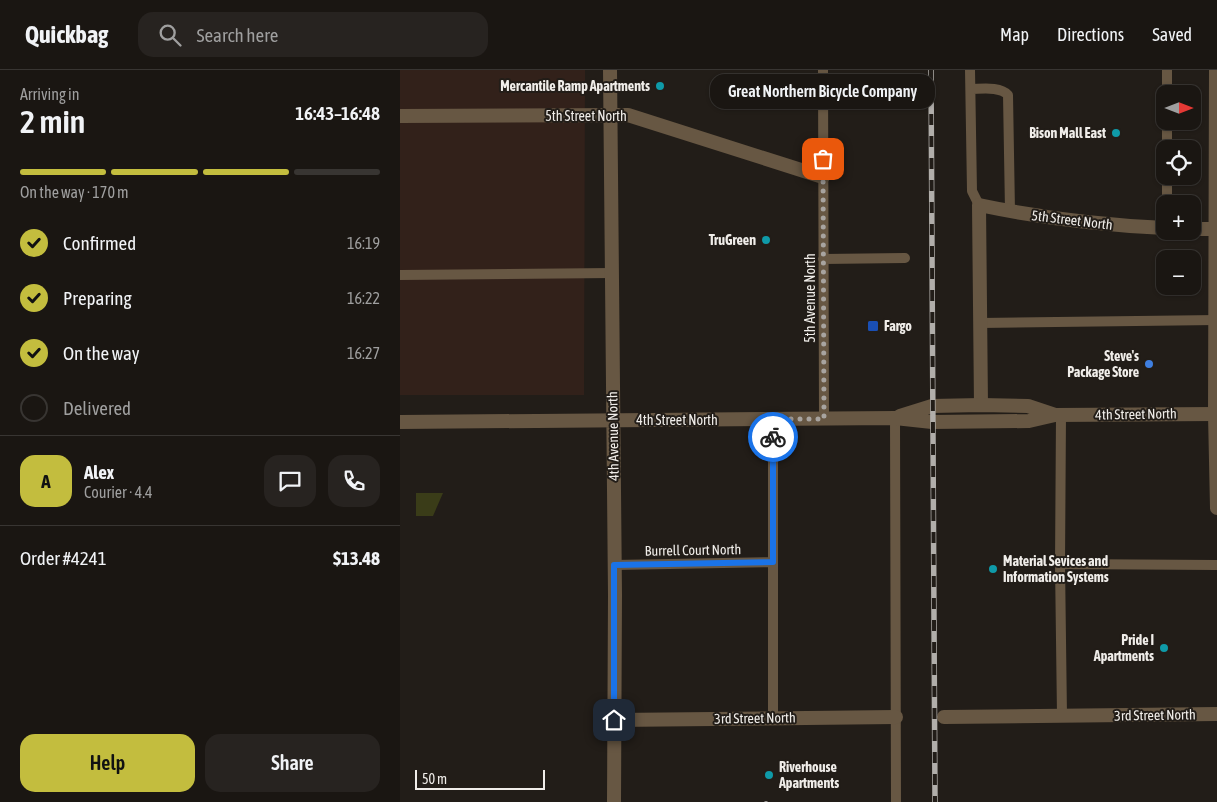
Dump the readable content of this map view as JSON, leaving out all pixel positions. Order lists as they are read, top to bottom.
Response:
{
  "streets": {
    "street": [
      "5th Street North",
      "4th Street North",
      "4th Avenue North",
      "3rd Street North"
    ],
    "lane": ["5th Avenue North", "Burrell Court North"]
  },
  "crossings": [
    ["5th Street North", "5th Avenue North"],
    ["5th Street North", "4th Avenue North"],
    ["5th Avenue North", "4th Street North"],
    ["4th Street North", "4th Avenue North"],
    ["4th Avenue North", "Burrell Court North"],
    ["4th Avenue North", "3rd Street North"]
  ],
  "places": {
    "other": [
      "Mercantile Ramp Apartments",
      "Bison Mall East",
      "Great Northern Bicycle Company",
      "TruGreen",
      "Steve's Package Store",
      "Material Sevices and Information Systems",
      "Pride I Apartments",
      "Riverhouse Apartments"
    ],
    "transit": ["Fargo"]
  },
  "scale_bar": "50 m",
  "north": "right",
  "page": {
    "header": "Quickbag",
    "search": "Search here",
    "nav": ["Map", "Directions", "Saved"],
    "heading": ["2 min", "Arriving in", "16:43–16:48"],
    "panel": [
      "Alex",
      "Courier · 4.4",
      "Order #4241",
      "$13.48"
    ],
    "bubble": "Great Northern Bicycle Company",
    "map_buttons": ["+", "−"],
    "bar": "On the way · 170 m",
    "list": [
      ["Confirmed", "16:19"],
      ["Preparing", "16:22"],
      ["On the way", "16:27"],
      "Delivered"
    ],
    "round": "A",
    "buttons": ["Help", "Share"],
    "scale": "50 m"
  }
}
